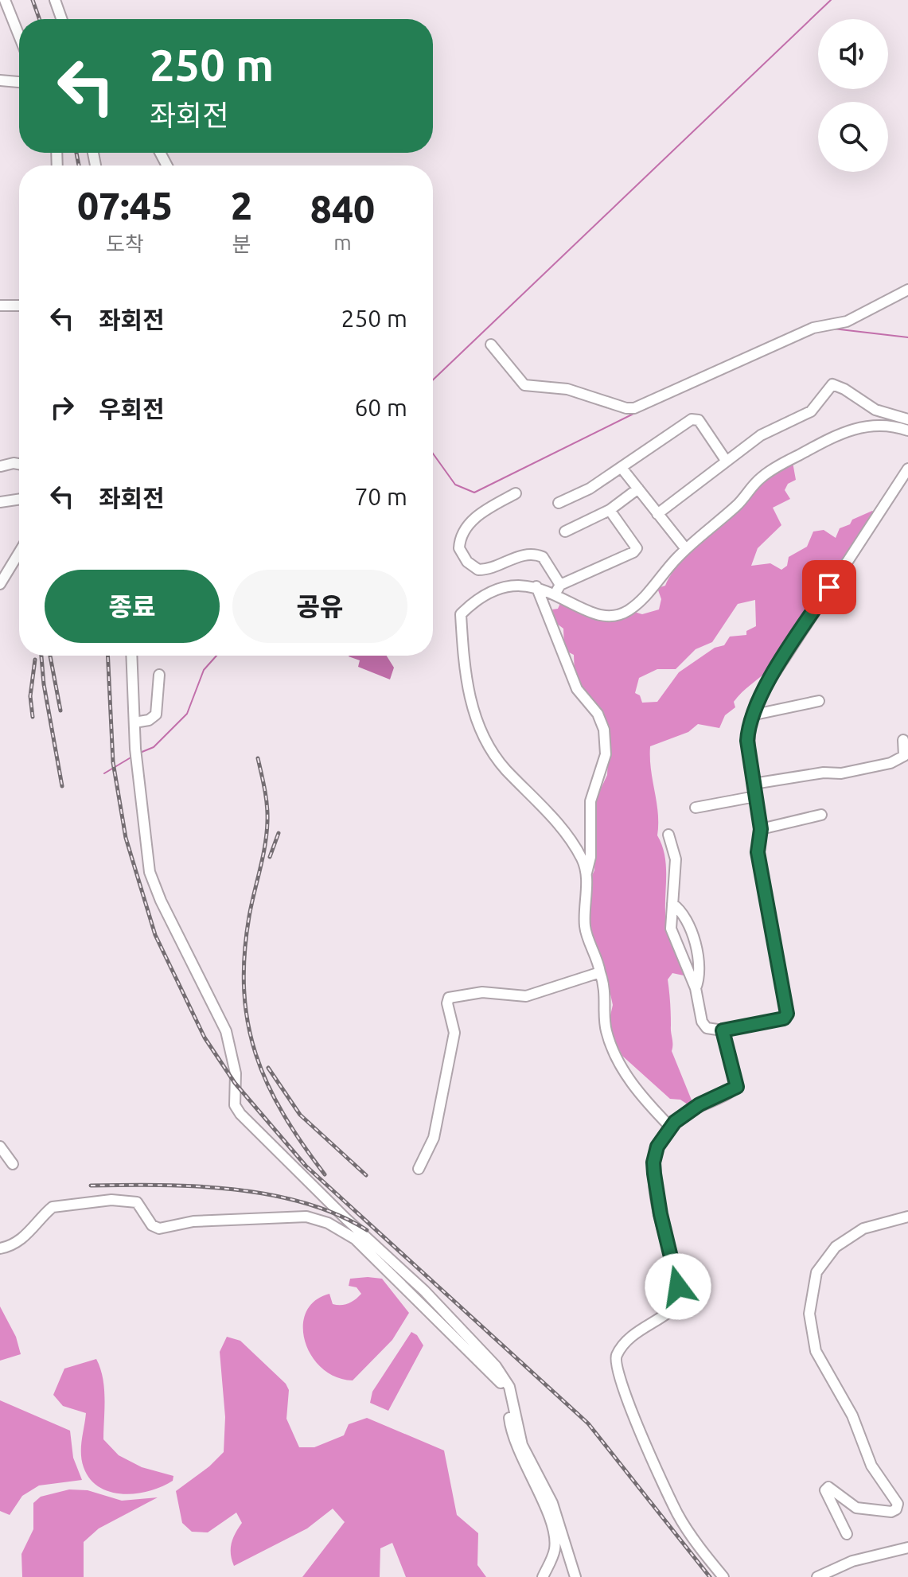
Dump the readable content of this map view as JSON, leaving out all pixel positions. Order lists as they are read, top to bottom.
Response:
{
  "page": {
    "turn": ["250 m", "좌회전"],
    "eta": [
      "07:45",
      "도착",
      "2",
      "분",
      "840",
      "m"
    ],
    "list": [
      {
        "name": "좌회전",
        "value": "250 m"
      },
      {
        "name": "우회전",
        "value": "60 m"
      },
      {
        "name": "좌회전",
        "value": "70 m"
      }
    ],
    "buttons": ["종료", "공유"]
  }
}
